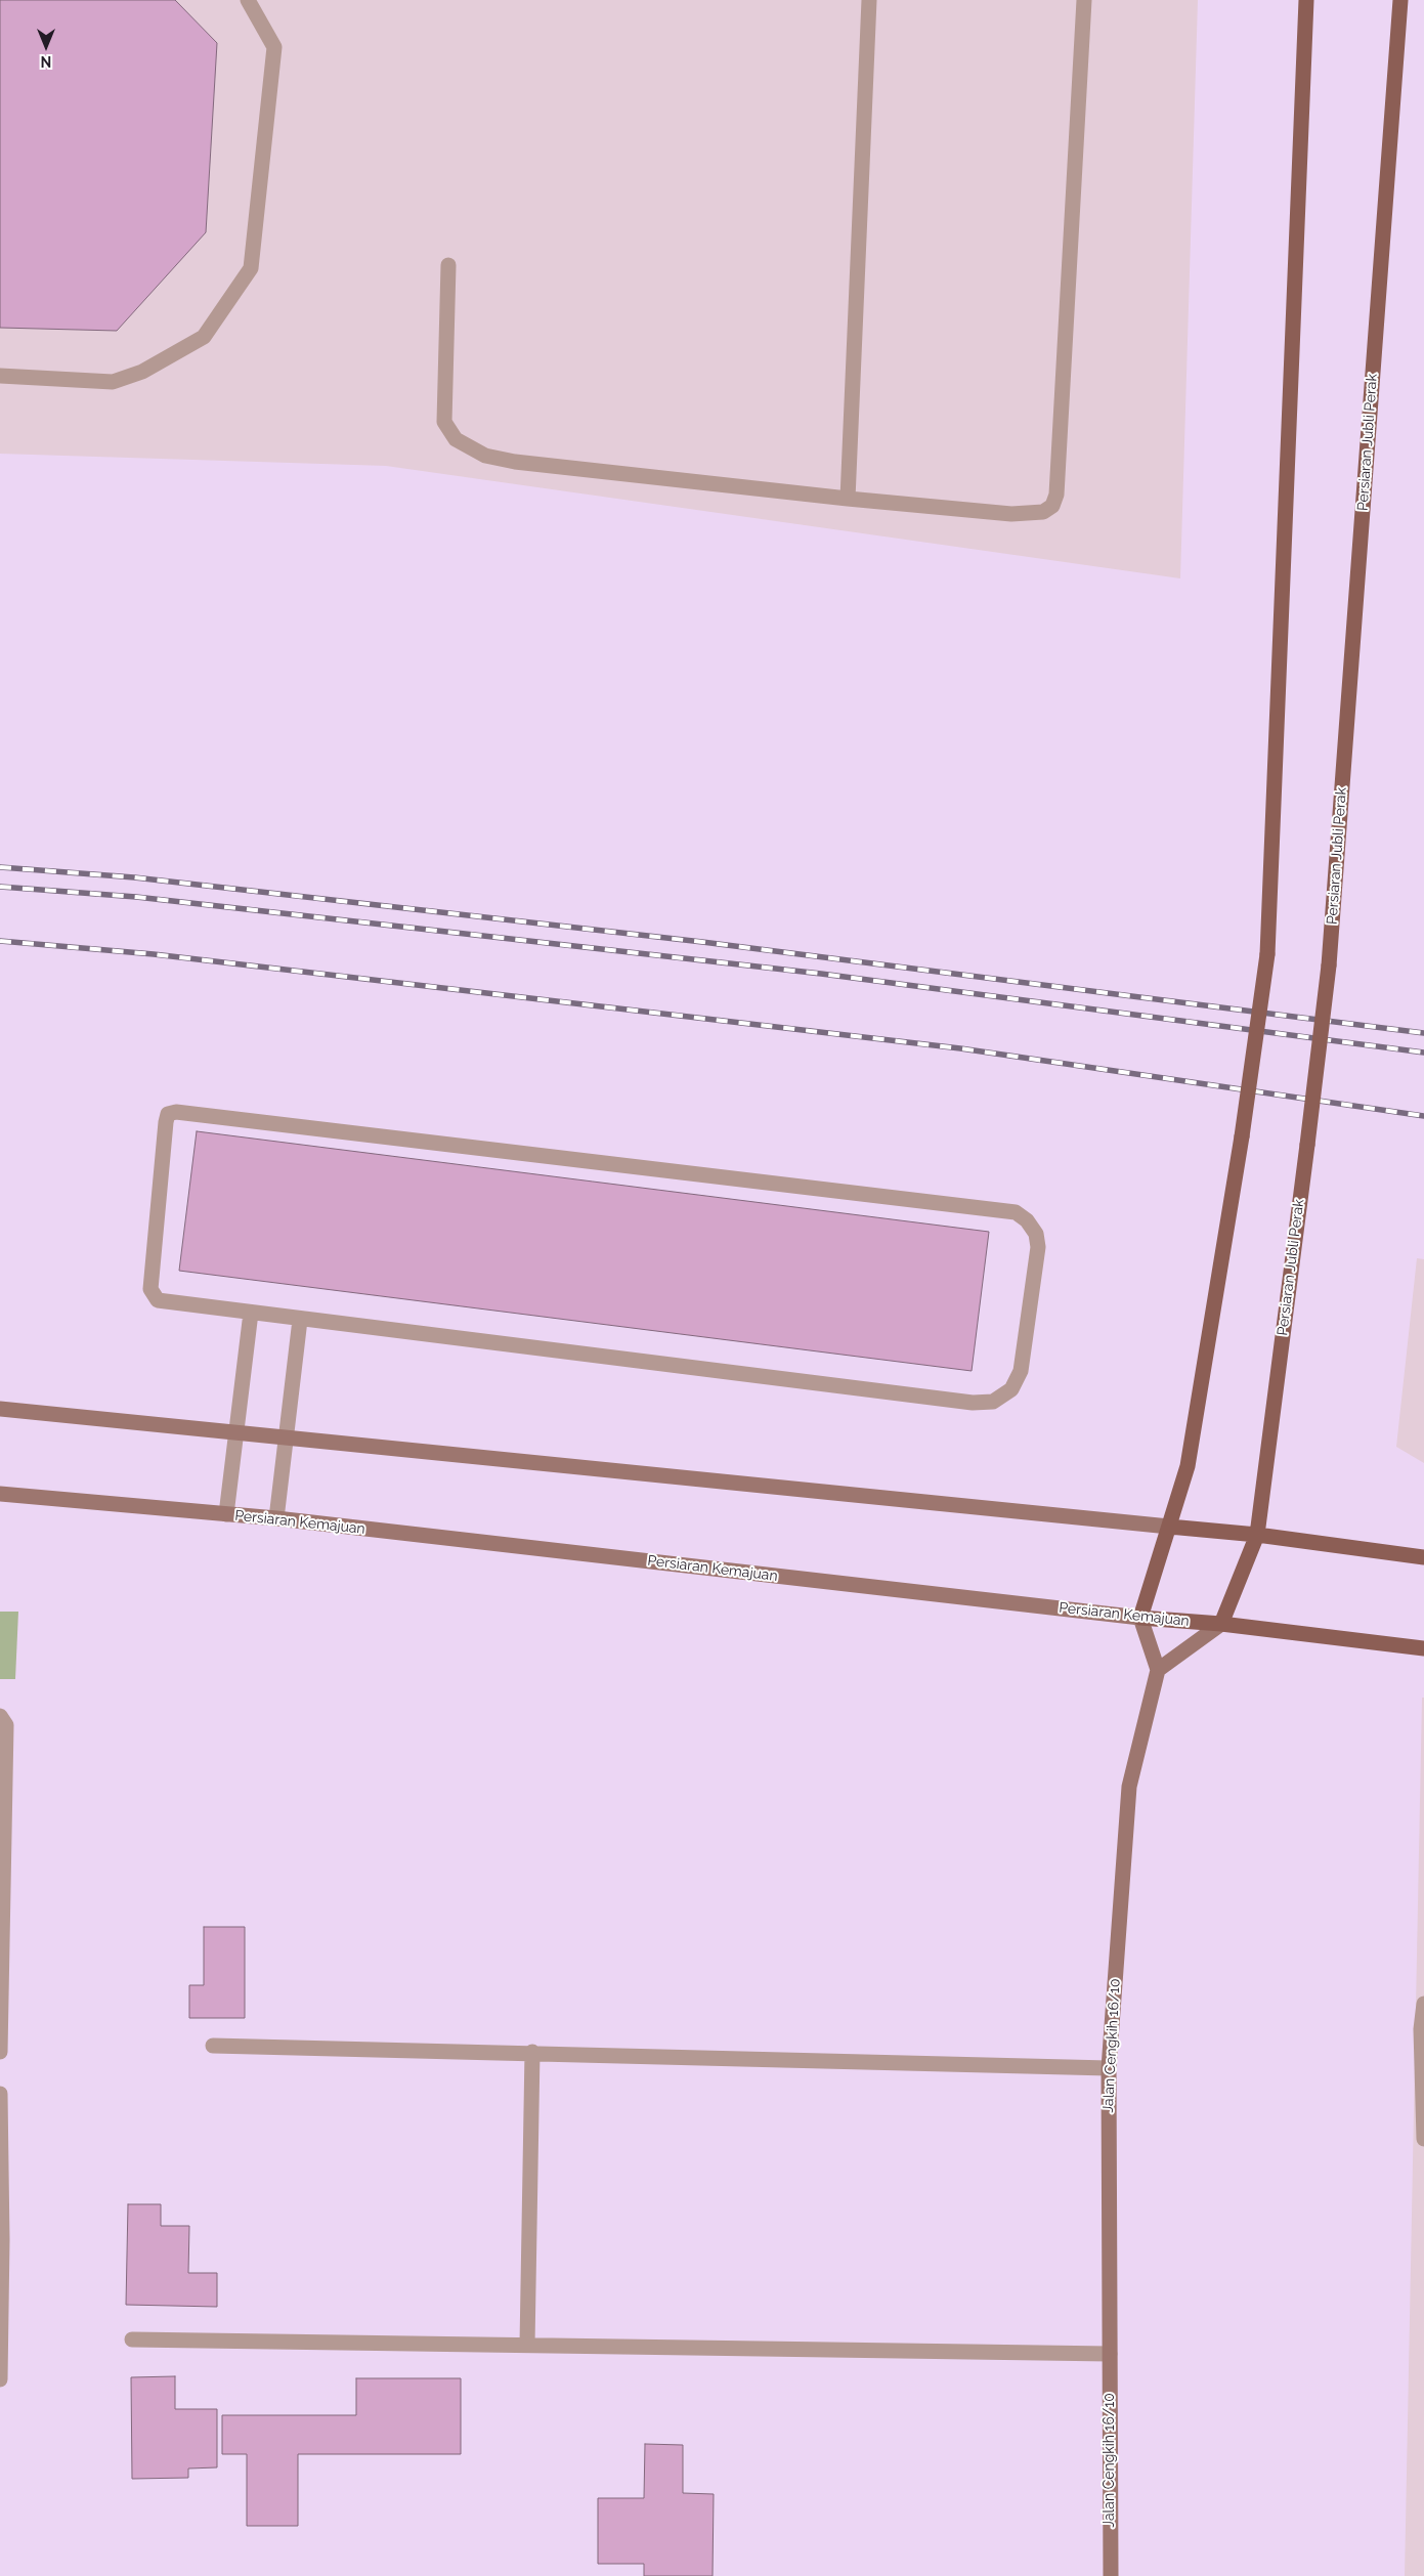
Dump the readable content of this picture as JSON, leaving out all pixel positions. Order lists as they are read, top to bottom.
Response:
{
  "streets": {
    "main road": ["Persiaran Jubli Perak", "Persiaran Kemajuan", "Jalan Cengkih 16/10"]
  },
  "crossings": [
    ["Persiaran Jubli Perak", "Persiaran Kemajuan"]
  ],
  "north": "bottom"
}
